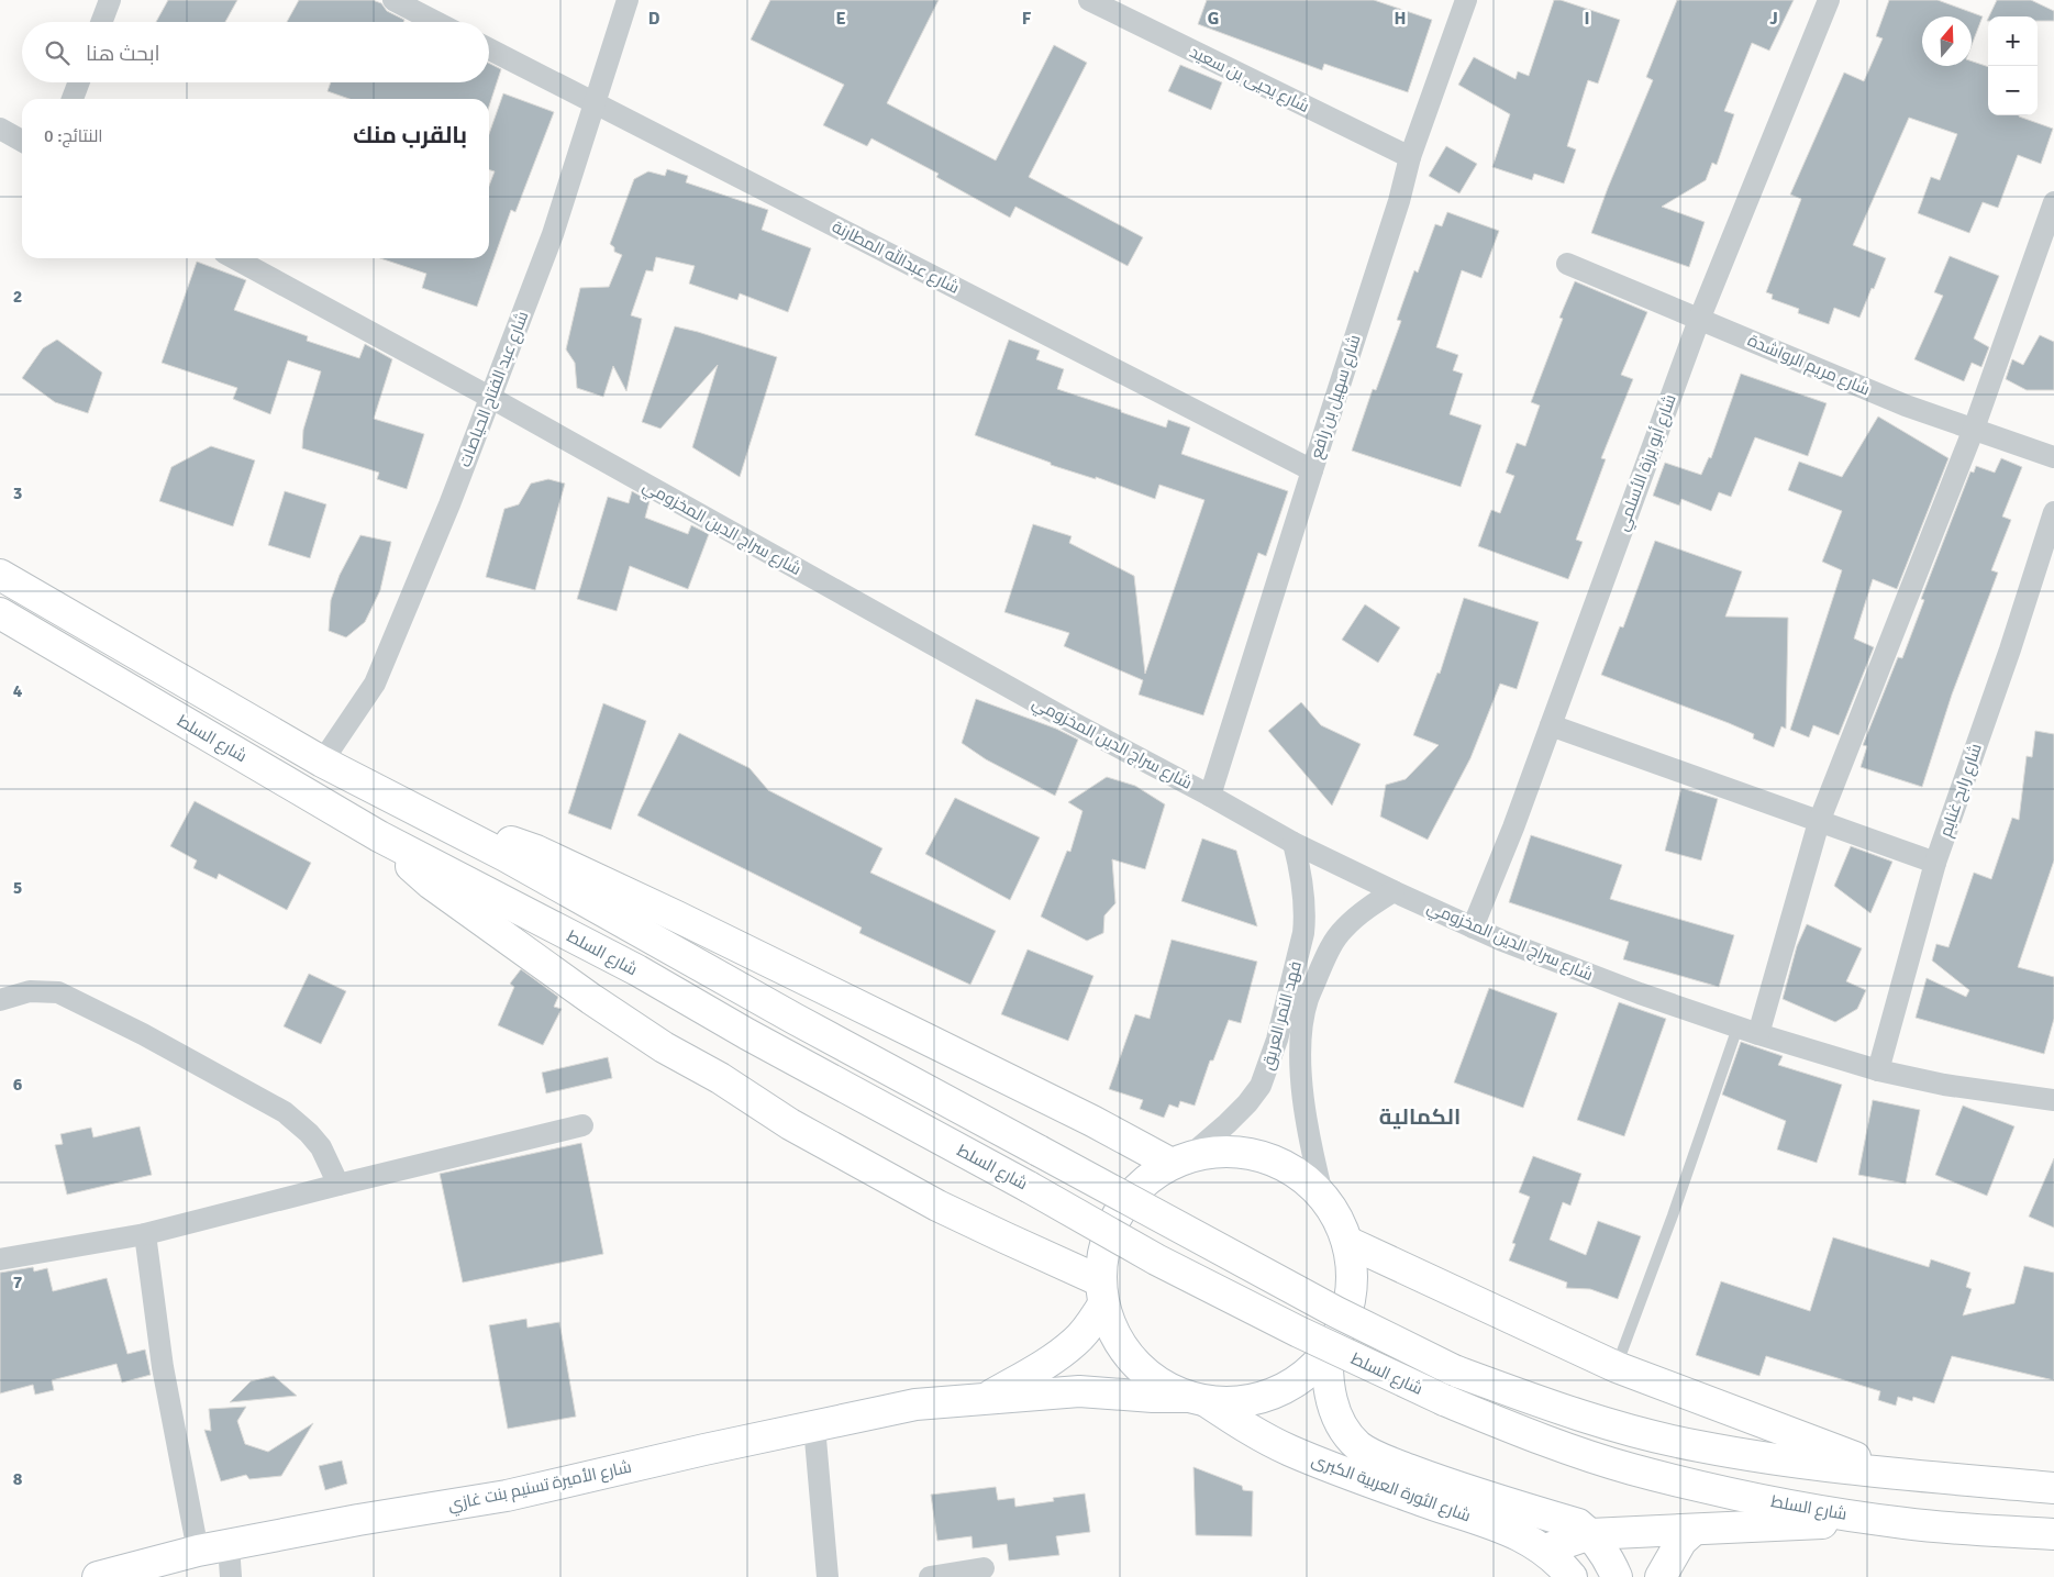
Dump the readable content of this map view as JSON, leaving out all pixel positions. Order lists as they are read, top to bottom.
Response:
{
  "streets": {
    "main road": ["شارع السلط", "شارع الأميرة تسنيم بنت غازي", "شارع الثورة العربية الكبرى"],
    "street": [
      "شارع يحيى بن سعيد",
      "شارع عبدالله المطارنة",
      "شارع مريم الرواشدة",
      "شارع عبد الفتاح الحياصات",
      "شارع سهيل بن رافع",
      "شارع أبو برزة الأسلمي",
      "شارع سراج الدين المخزومي",
      "شارع رابح غنايم",
      "فهد النمر العريق"
    ]
  },
  "crossings": [
    ["شارع يحيى بن سعيد", "شارع سهيل بن رافع"],
    ["شارع عبدالله المطارنة", "شارع عبد الفتاح الحياصات"],
    ["شارع عبدالله المطارنة", "شارع سهيل بن رافع"],
    ["شارع مريم الرواشدة", "شارع أبو برزة الأسلمي"],
    ["شارع عبد الفتاح الحياصات", "شارع سراج الدين المخزومي"],
    ["شارع عبد الفتاح الحياصات", "شارع السلط"],
    ["شارع سهيل بن رافع", "شارع سراج الدين المخزومي"],
    ["شارع أبو برزة الأسلمي", "شارع سراج الدين المخزومي"],
    ["شارع سراج الدين المخزومي", "شارع رابح غنايم"],
    ["شارع سراج الدين المخزومي", "فهد النمر العريق"],
    ["شارع الأميرة تسنيم بنت غازي", "شارع الثورة العربية الكبرى"]
  ],
  "districts": ["الكمالية"],
  "north": "top",
  "page": {
    "map_buttons": ["+", "−"],
    "search": "ابحث هنا",
    "heading": ["بالقرب منك", "النتائج: 0"]
  },
  "grid": {
    "columns": [
      "D",
      "E",
      "F",
      "G",
      "H",
      "I",
      "J"
    ],
    "rows": [
      "2",
      "3",
      "4",
      "5",
      "6",
      "7",
      "8"
    ]
  }
}
